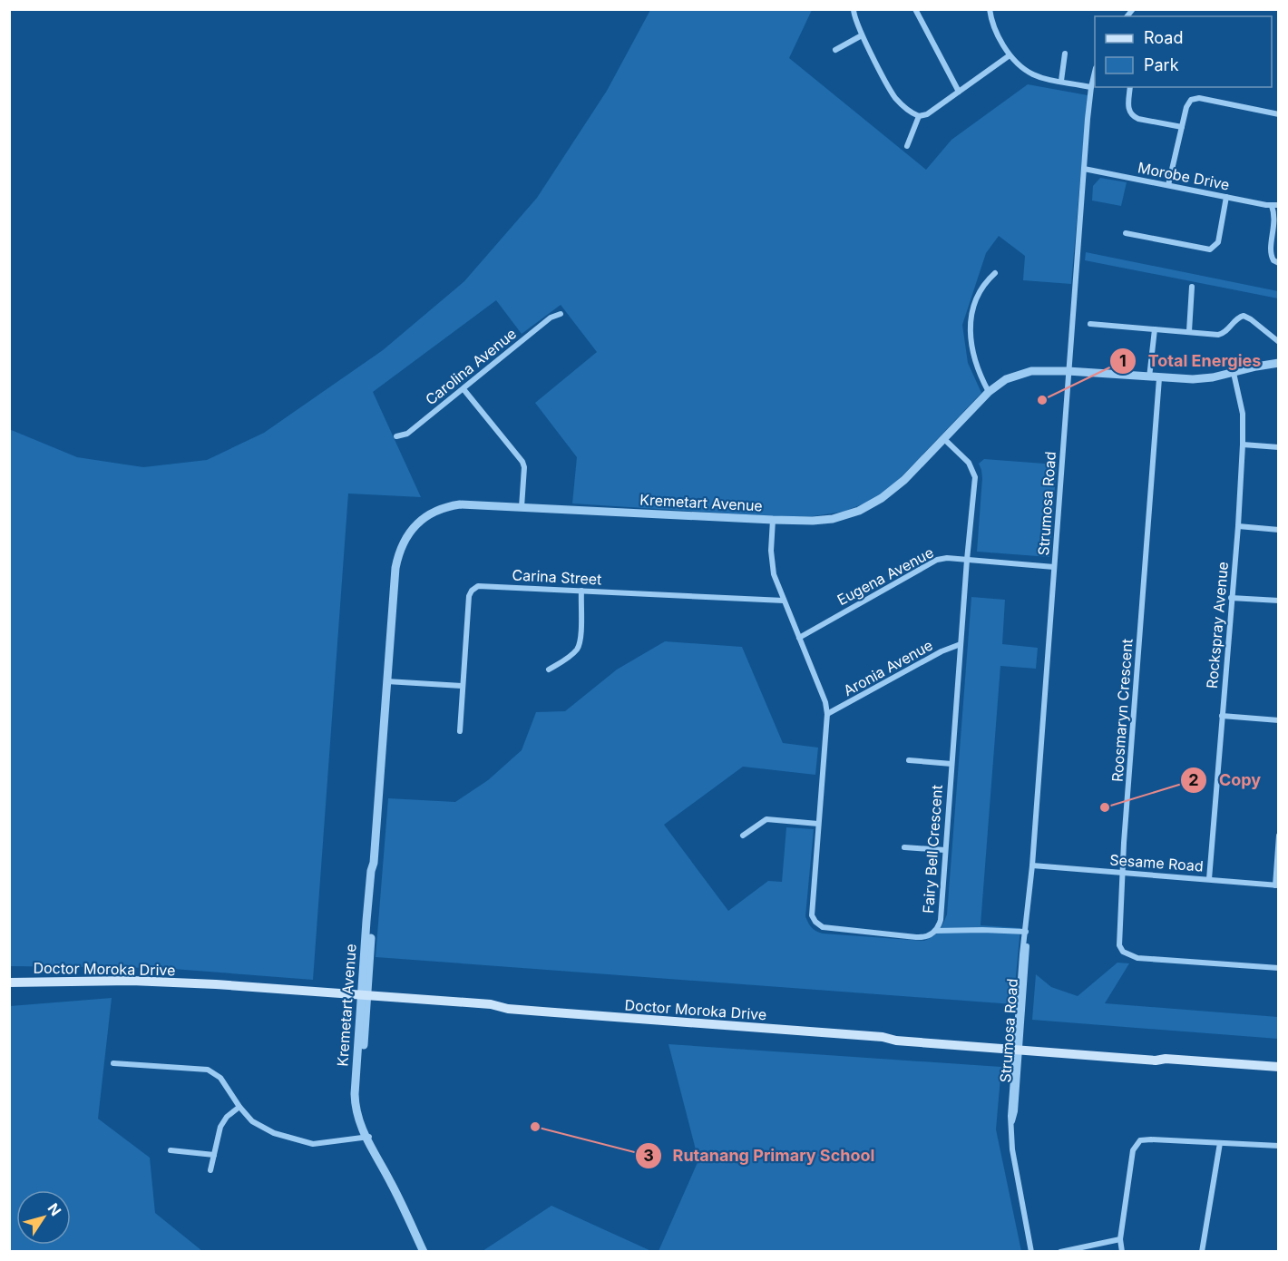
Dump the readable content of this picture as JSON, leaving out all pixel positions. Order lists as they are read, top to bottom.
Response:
{
  "streets": {
    "main road": ["Doctor Moroka Drive"],
    "street": [
      "Morobe Drive",
      "Carolina Avenue",
      "Kremetart Avenue",
      "Strumosa Road",
      "Eugena Avenue",
      "Carina Street",
      "Rockspray Avenue",
      "Aronia Avenue",
      "Roosmaryn Crescent",
      "Fairy Bell Crescent",
      "Sesame Road"
    ]
  },
  "crossings": [
    ["Morobe Drive", "Strumosa Road"],
    ["Kremetart Avenue", "Strumosa Road"],
    ["Kremetart Avenue", "Rockspray Avenue"],
    ["Kremetart Avenue", "Roosmaryn Crescent"],
    ["Kremetart Avenue", "Fairy Bell Crescent"],
    ["Kremetart Avenue", "Doctor Moroka Drive"],
    ["Strumosa Road", "Eugena Avenue"],
    ["Strumosa Road", "Sesame Road"],
    ["Strumosa Road", "Doctor Moroka Drive"],
    ["Eugena Avenue", "Fairy Bell Crescent"],
    ["Carina Street", "Fairy Bell Crescent"],
    ["Rockspray Avenue", "Sesame Road"],
    ["Aronia Avenue", "Fairy Bell Crescent"],
    ["Roosmaryn Crescent", "Sesame Road"]
  ],
  "places": ["Total Energies", "Copy", "Rutanang Primary School"],
  "legend": ["Road", "Park"],
  "north": "top right"
}
